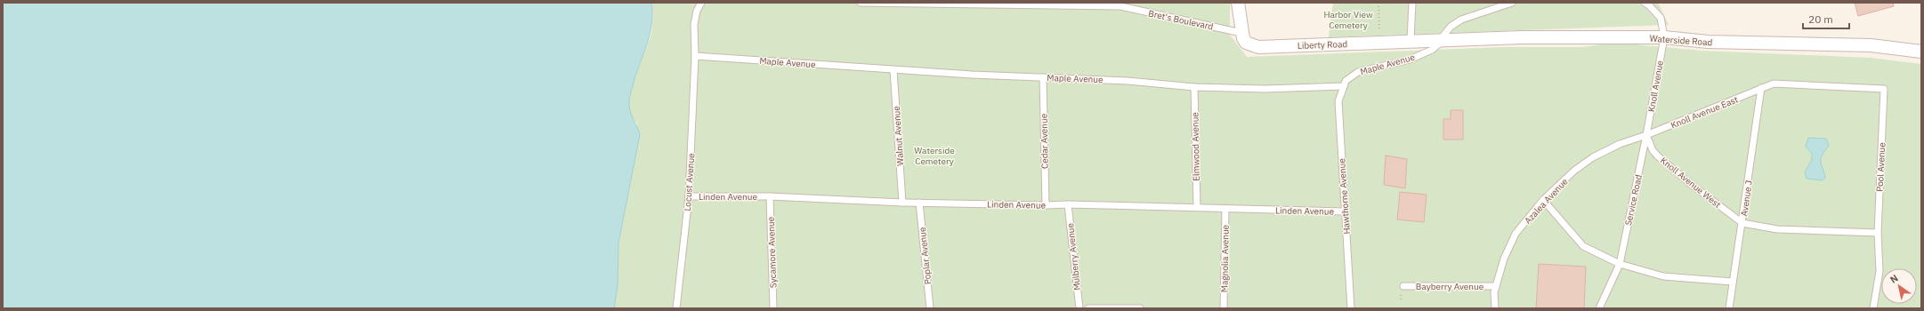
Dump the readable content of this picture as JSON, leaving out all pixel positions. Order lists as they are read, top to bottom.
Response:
{
  "streets": {
    "street": ["Waterside Road", "Liberty Road"],
    "lane": [
      "Bret's Boulevard",
      "Maple Avenue",
      "Knoll Avenue",
      "Knoll Avenue East",
      "Walnut Avenue",
      "Cedar Avenue",
      "Elmwood Avenue",
      "Pool Avenue",
      "Locust Avenue",
      "Knoll Avenue West",
      "Linden Avenue",
      "Hawthorne Avenue",
      "Avenue J",
      "Service Road",
      "Azalea Avenue",
      "Sycamore Avenue",
      "Poplar Avenue",
      "Mulberry Avenue",
      "Magnolia Avenue",
      "Bayberry Avenue"
    ]
  },
  "crossings": [
    ["Bret's Boulevard", "Liberty Road"],
    ["Waterside Road", "Liberty Road"],
    ["Waterside Road", "Maple Avenue"],
    ["Waterside Road", "Knoll Avenue"],
    ["Liberty Road", "Maple Avenue"],
    ["Maple Avenue", "Walnut Avenue"],
    ["Maple Avenue", "Cedar Avenue"],
    ["Maple Avenue", "Elmwood Avenue"],
    ["Maple Avenue", "Locust Avenue"],
    ["Maple Avenue", "Hawthorne Avenue"],
    ["Knoll Avenue", "Knoll Avenue East"],
    ["Knoll Avenue", "Knoll Avenue West"],
    ["Knoll Avenue", "Service Road"],
    ["Knoll Avenue", "Azalea Avenue"],
    ["Knoll Avenue East", "Pool Avenue"],
    ["Knoll Avenue East", "Knoll Avenue West"],
    ["Knoll Avenue East", "Avenue J"],
    ["Knoll Avenue East", "Service Road"],
    ["Knoll Avenue East", "Azalea Avenue"],
    ["Walnut Avenue", "Linden Avenue"],
    ["Cedar Avenue", "Linden Avenue"],
    ["Elmwood Avenue", "Linden Avenue"],
    ["Pool Avenue", "Avenue J"],
    ["Locust Avenue", "Linden Avenue"],
    ["Knoll Avenue West", "Avenue J"],
    ["Knoll Avenue West", "Service Road"],
    ["Knoll Avenue West", "Azalea Avenue"],
    ["Linden Avenue", "Hawthorne Avenue"],
    ["Linden Avenue", "Sycamore Avenue"],
    ["Linden Avenue", "Poplar Avenue"],
    ["Linden Avenue", "Mulberry Avenue"],
    ["Linden Avenue", "Magnolia Avenue"],
    ["Service Road", "Azalea Avenue"],
    ["Azalea Avenue", "Bayberry Avenue"]
  ],
  "parks": ["Harbor View Cemetery", "Waterside Cemetery"],
  "scale_bar": "20 m",
  "north": "top left"
}
